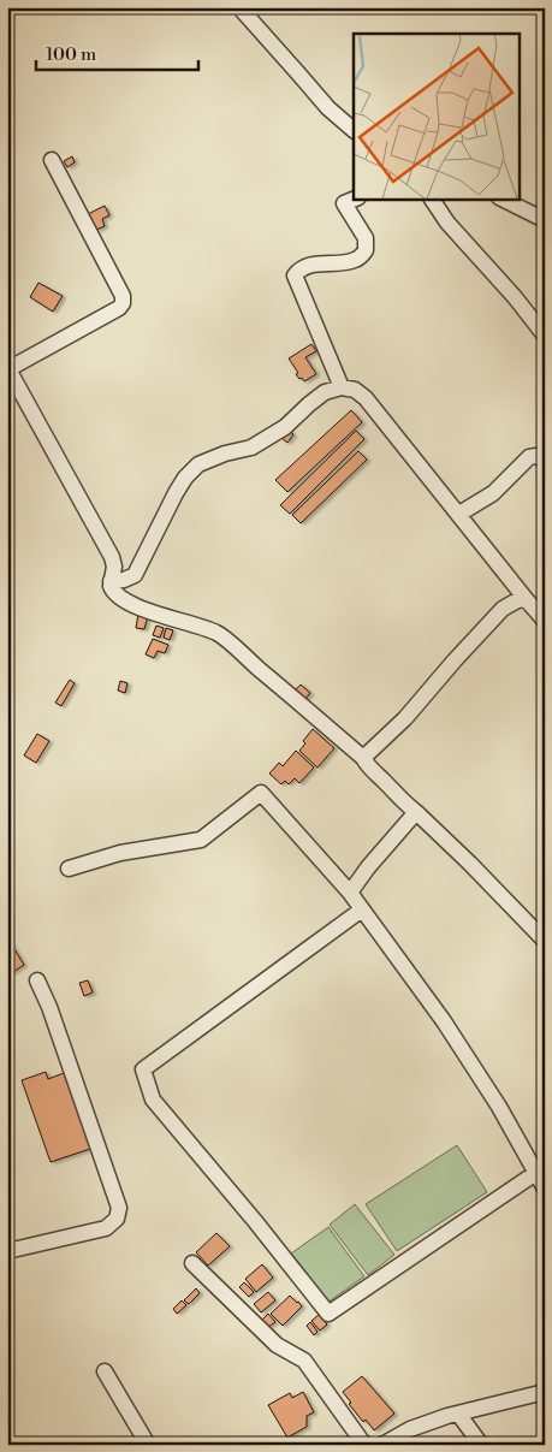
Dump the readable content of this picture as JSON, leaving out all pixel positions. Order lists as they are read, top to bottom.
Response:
{
  "scale_bar": "100 m"
}
